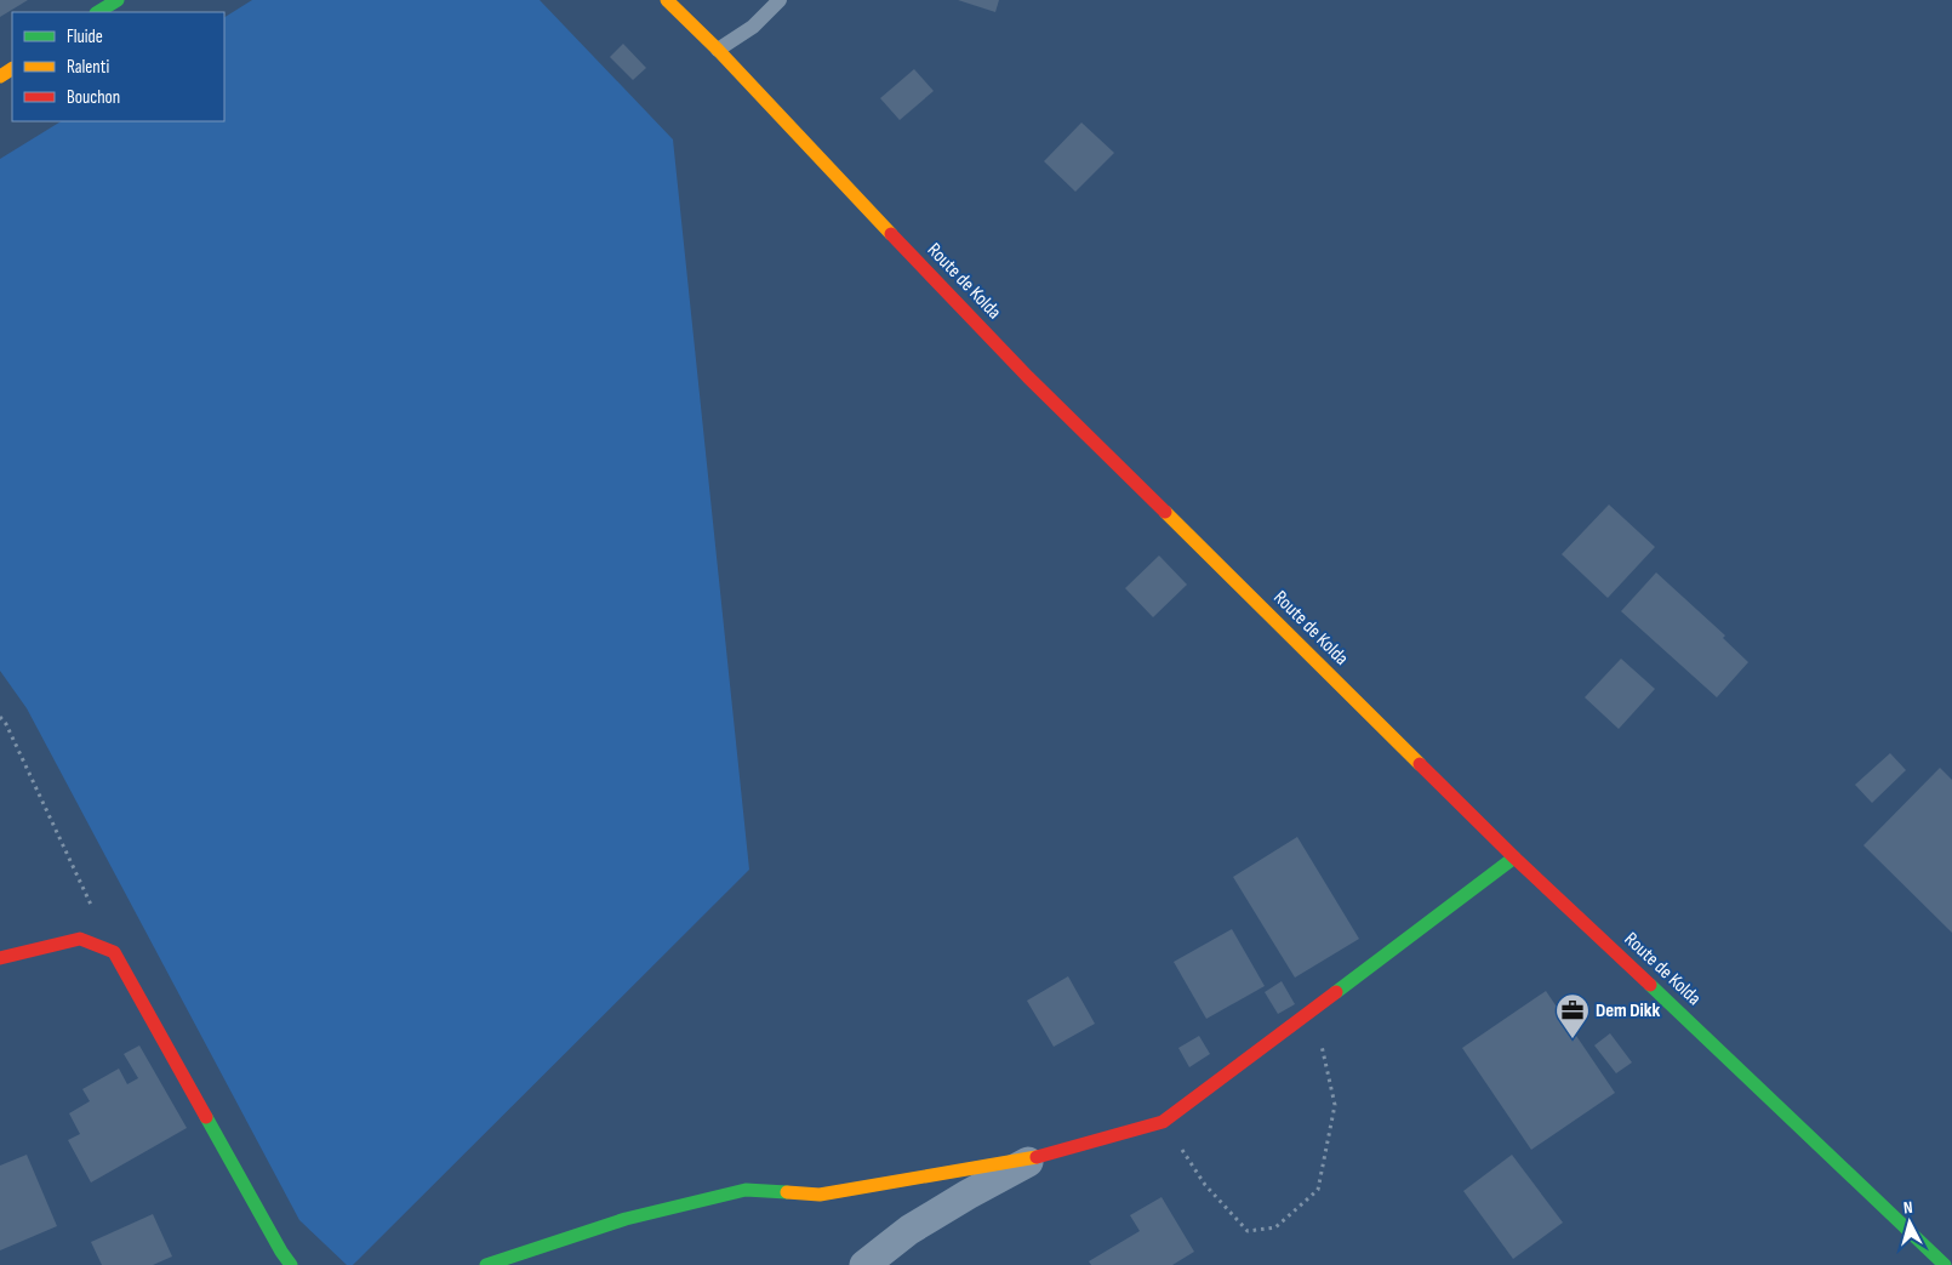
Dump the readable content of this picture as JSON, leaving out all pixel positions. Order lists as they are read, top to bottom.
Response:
{
  "streets": {
    "main road": ["Route de Kolda"]
  },
  "places": {
    "office": ["Dem Dikk"]
  },
  "legend": ["Fluide", "Ralenti", "Bouchon"],
  "north": "top"
}
